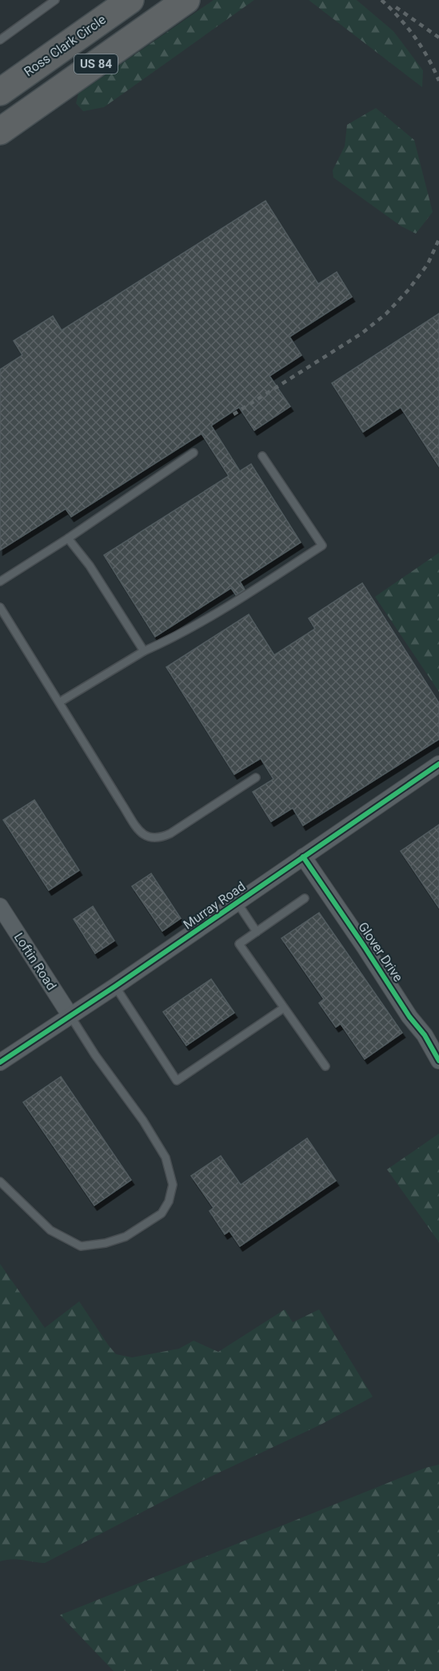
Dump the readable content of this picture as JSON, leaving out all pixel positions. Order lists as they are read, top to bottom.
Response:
{
  "streets": {
    "highway": ["Ross Clark Circle", "US 84"],
    "street": ["Murray Road", "Glover Drive", "Loftin Road"]
  },
  "crossings": [
    ["Murray Road", "Glover Drive"],
    ["Murray Road", "Loftin Road"]
  ]
}
